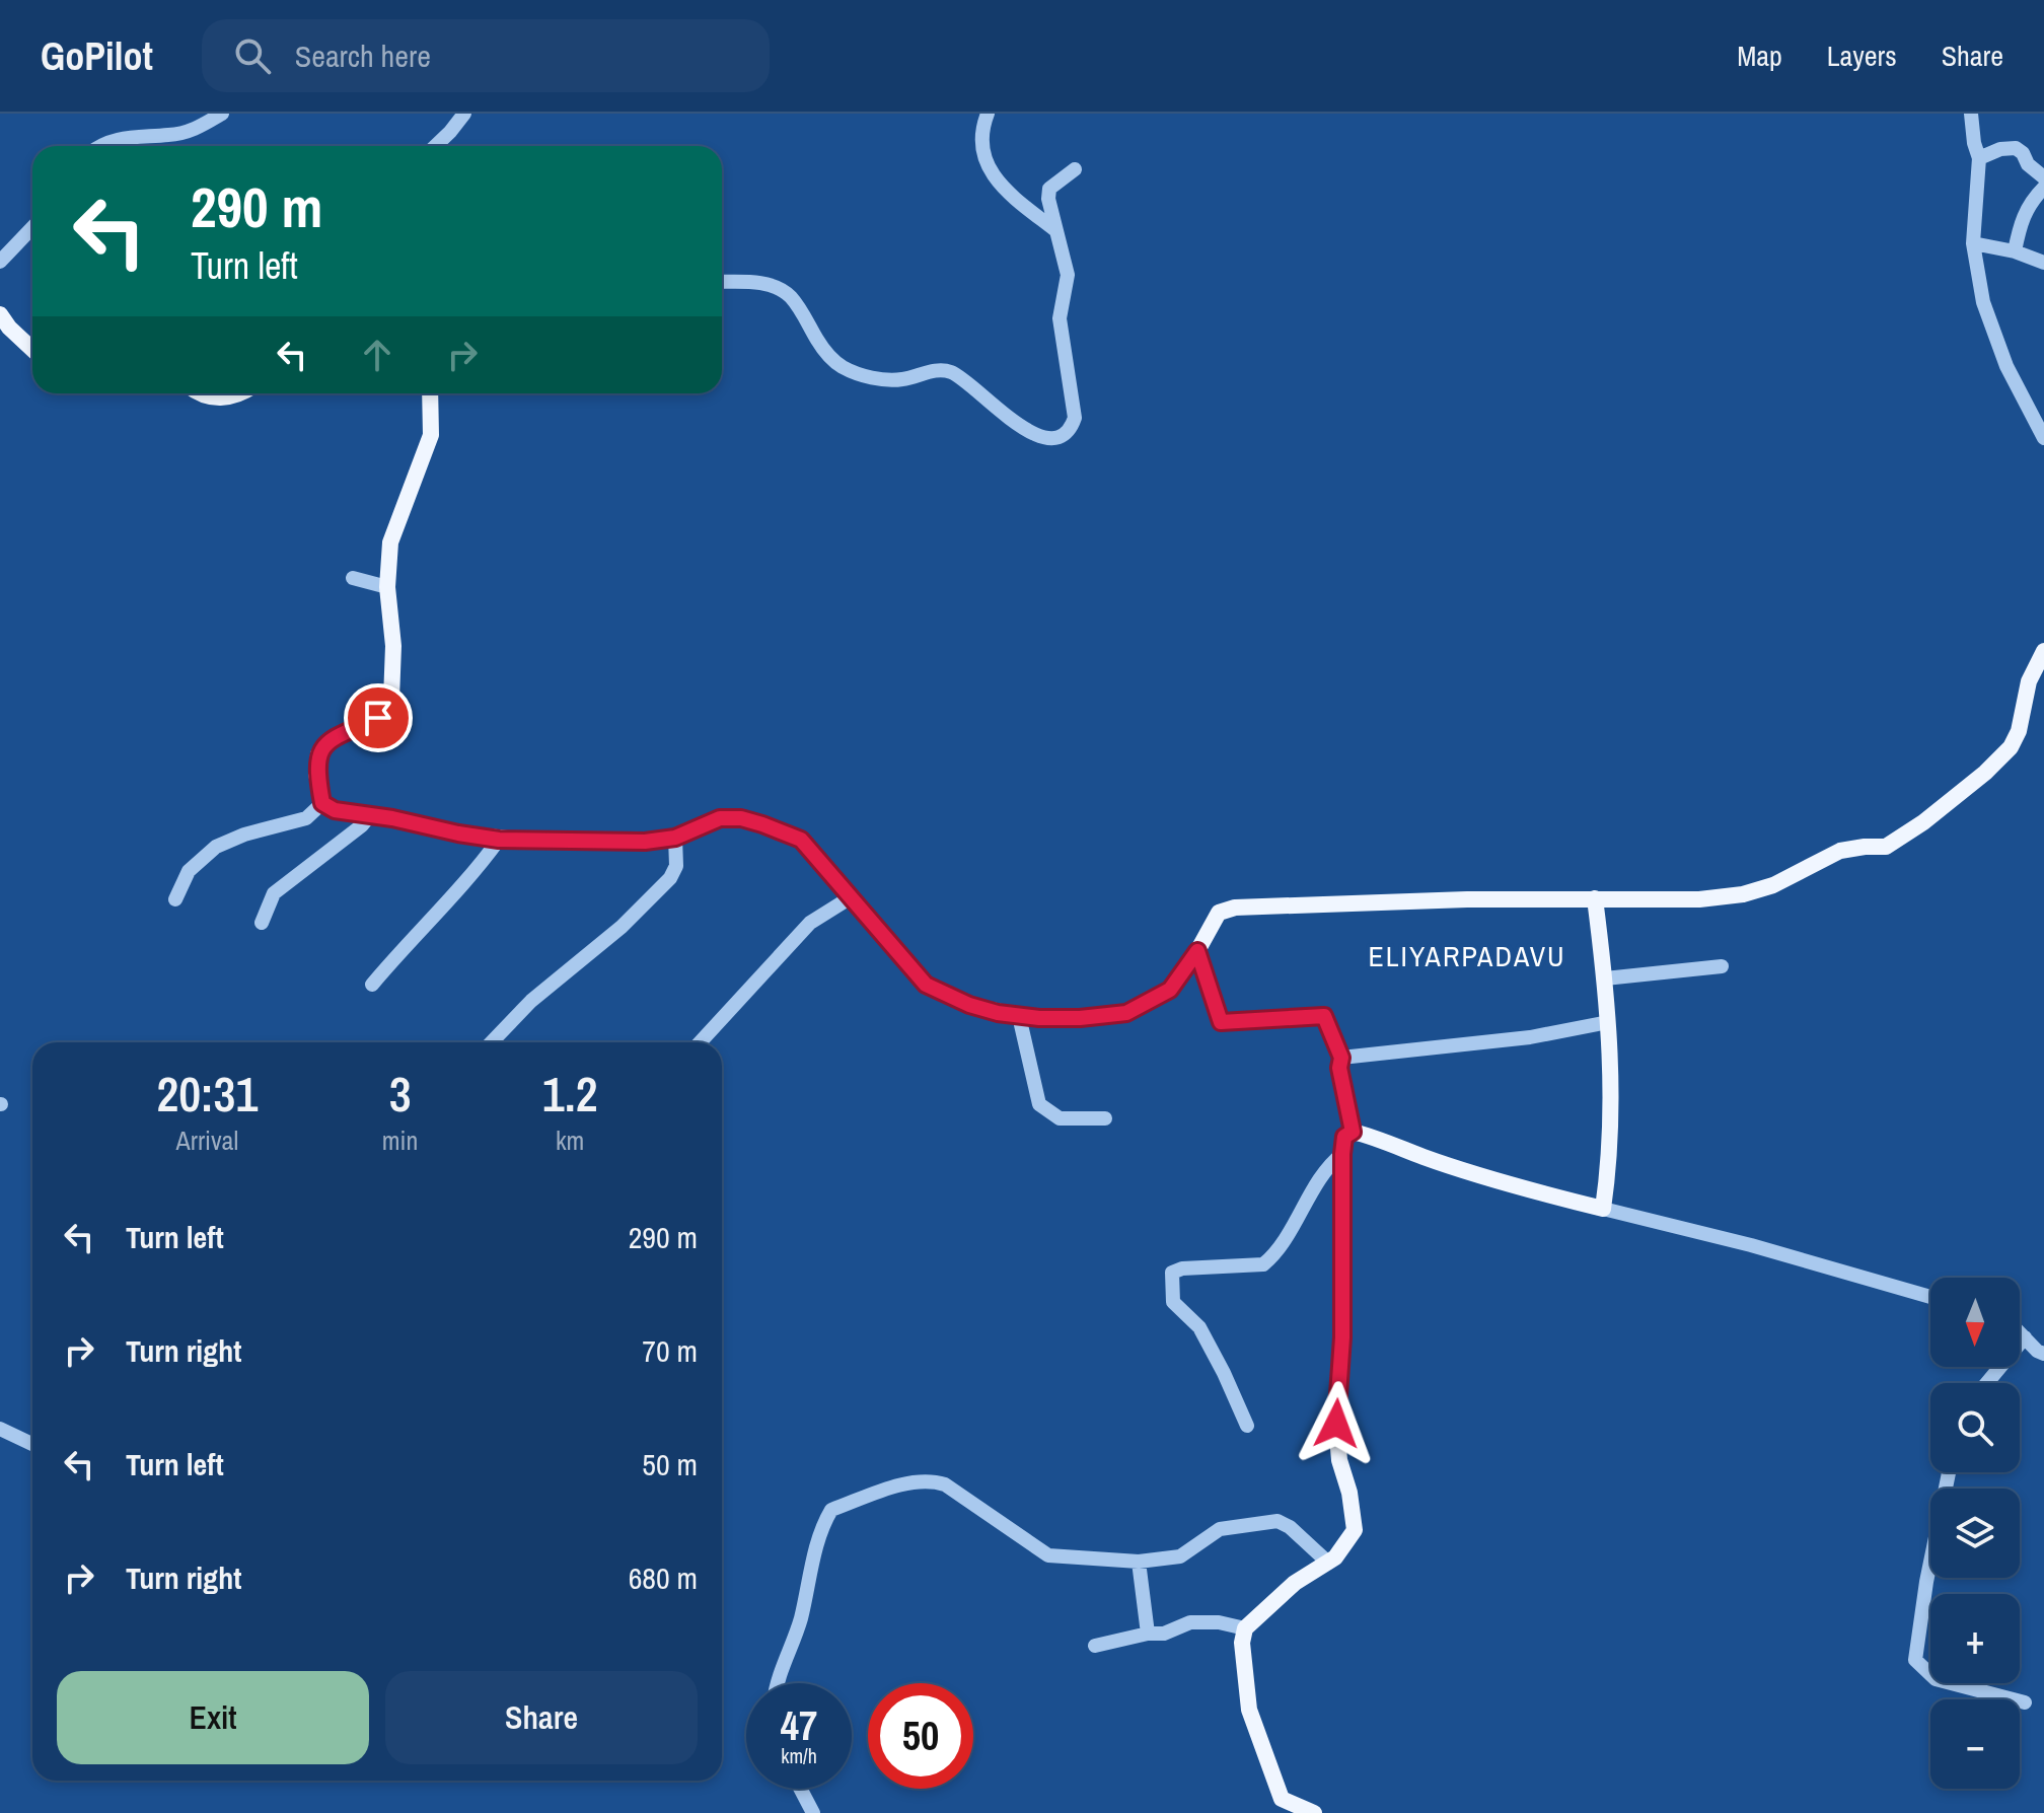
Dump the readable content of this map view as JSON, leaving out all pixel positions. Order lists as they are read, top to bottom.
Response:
{
  "districts": ["ELIYARPADAVU"],
  "north": "bottom",
  "page": {
    "header": "GoPilot",
    "search": "Search here",
    "nav": ["Map", "Layers", "Share"],
    "turn": ["290 m", "Turn left"],
    "eta": [
      "20:31",
      "Arrival",
      "3",
      "min",
      "1.2",
      "km"
    ],
    "list": [
      {
        "name": "Turn left",
        "value": "290 m"
      },
      {
        "name": "Turn right",
        "value": "70 m"
      },
      {
        "name": "Turn left",
        "value": "50 m"
      },
      {
        "name": "Turn right",
        "value": "680 m"
      }
    ],
    "map_buttons": ["+", "−"],
    "buttons": ["Exit", "Share"],
    "speed": "47 km/h",
    "limit": "50"
  }
}
